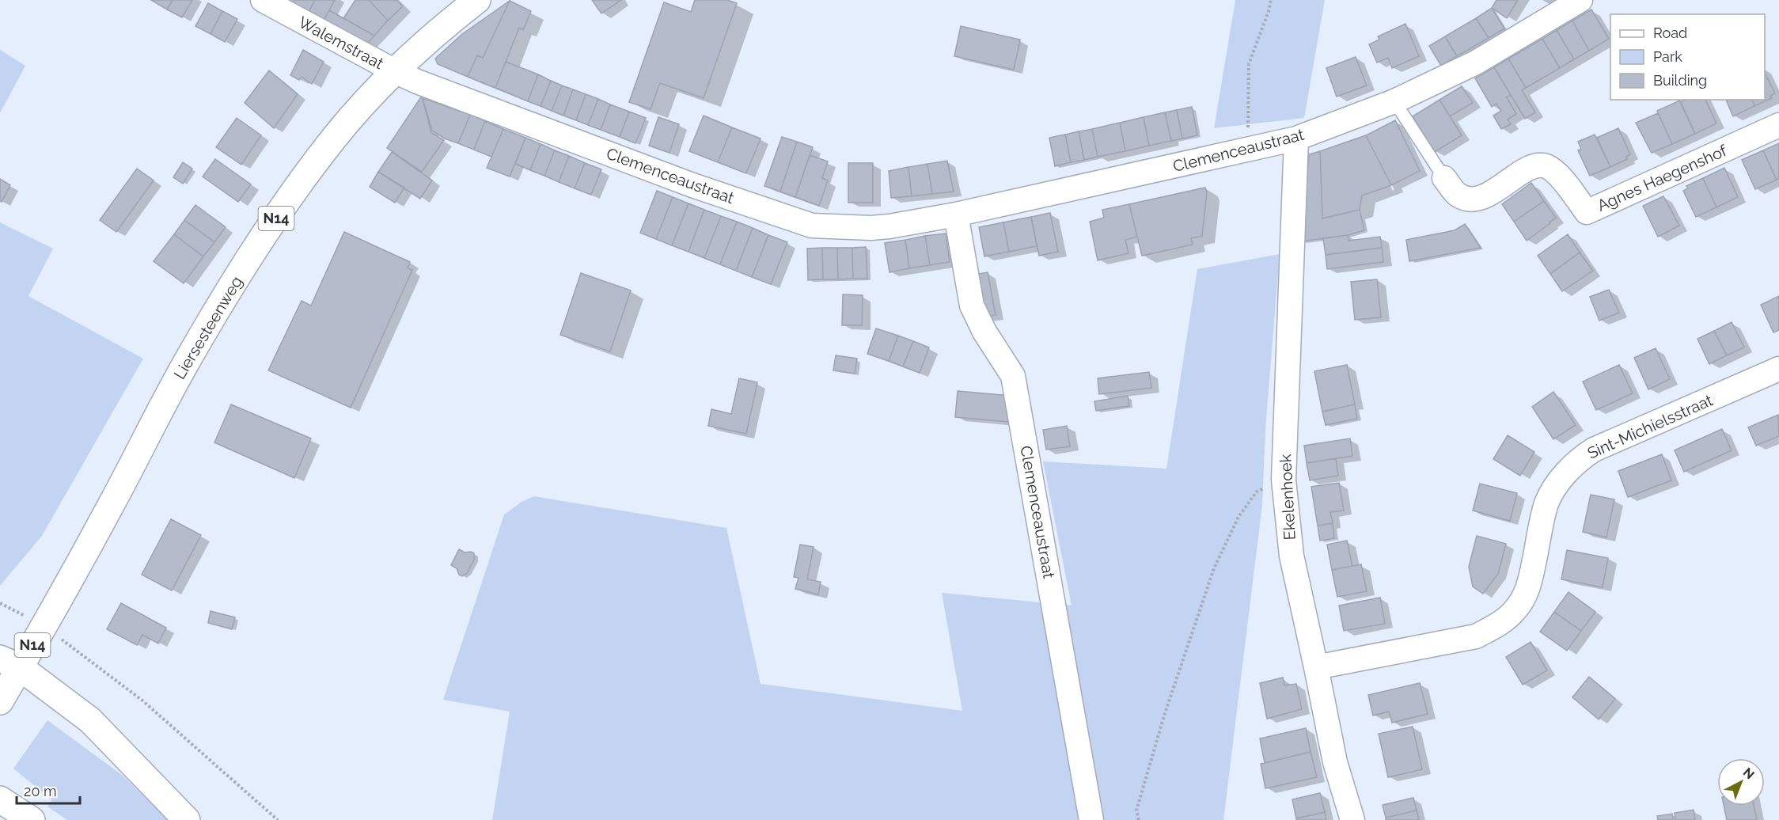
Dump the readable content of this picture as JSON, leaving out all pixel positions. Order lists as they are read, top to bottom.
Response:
{
  "streets": {
    "main road": ["N14", "Liersesteenweg"],
    "street": [
      "Walemstraat",
      "Clemenceaustraat",
      "Agnes Haegenshof",
      "Sint-Michielsstraat",
      "Ekelenhoek"
    ]
  },
  "crossings": [
    ["Walemstraat", "Clemenceaustraat"],
    ["Walemstraat", "Liersesteenweg"],
    ["Clemenceaustraat", "Agnes Haegenshof"],
    ["Clemenceaustraat", "Liersesteenweg"],
    ["Clemenceaustraat", "Ekelenhoek"],
    ["Sint-Michielsstraat", "Ekelenhoek"]
  ],
  "legend": ["Road", "Park", "Building"],
  "scale_bar": "20 m",
  "north": "top right"
}
